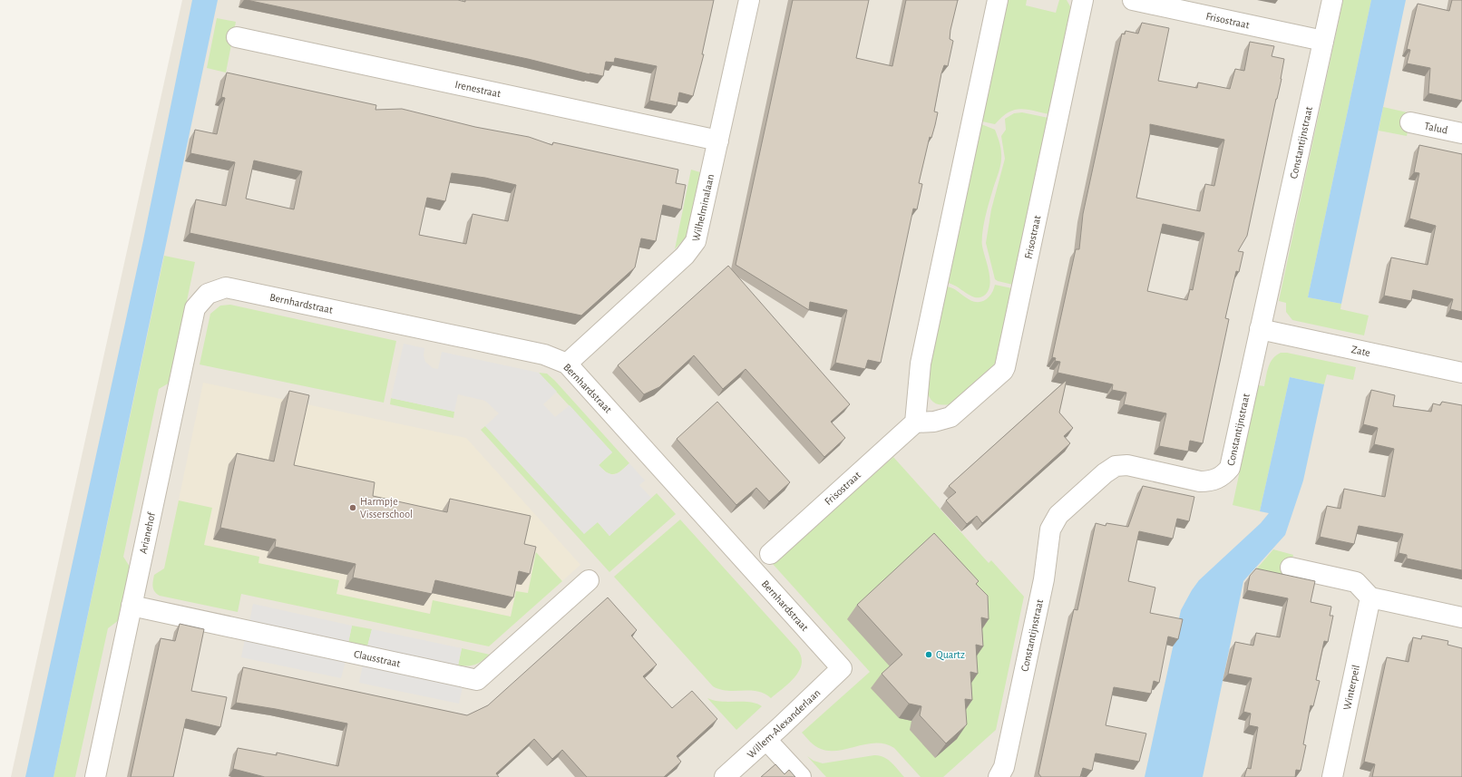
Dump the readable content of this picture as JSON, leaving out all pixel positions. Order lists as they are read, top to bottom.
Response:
{
  "streets": {
    "street": [
      "Frisostraat",
      "Irenestraat",
      "Talud",
      "Constantijnstraat",
      "Wilhelminalaan",
      "Bernhardstraat",
      "Zate",
      "Arianehof",
      "Clausstraat",
      "Winterpeil",
      "Willem-Alexanderlaan"
    ]
  },
  "crossings": [
    ["Frisostraat", "Constantijnstraat"],
    ["Irenestraat", "Wilhelminalaan"],
    ["Constantijnstraat", "Zate"],
    ["Wilhelminalaan", "Bernhardstraat"],
    ["Bernhardstraat", "Arianehof"],
    ["Bernhardstraat", "Willem-Alexanderlaan"],
    ["Arianehof", "Clausstraat"]
  ],
  "places": ["Harmpje Visserschool", "Quartz"]
}
